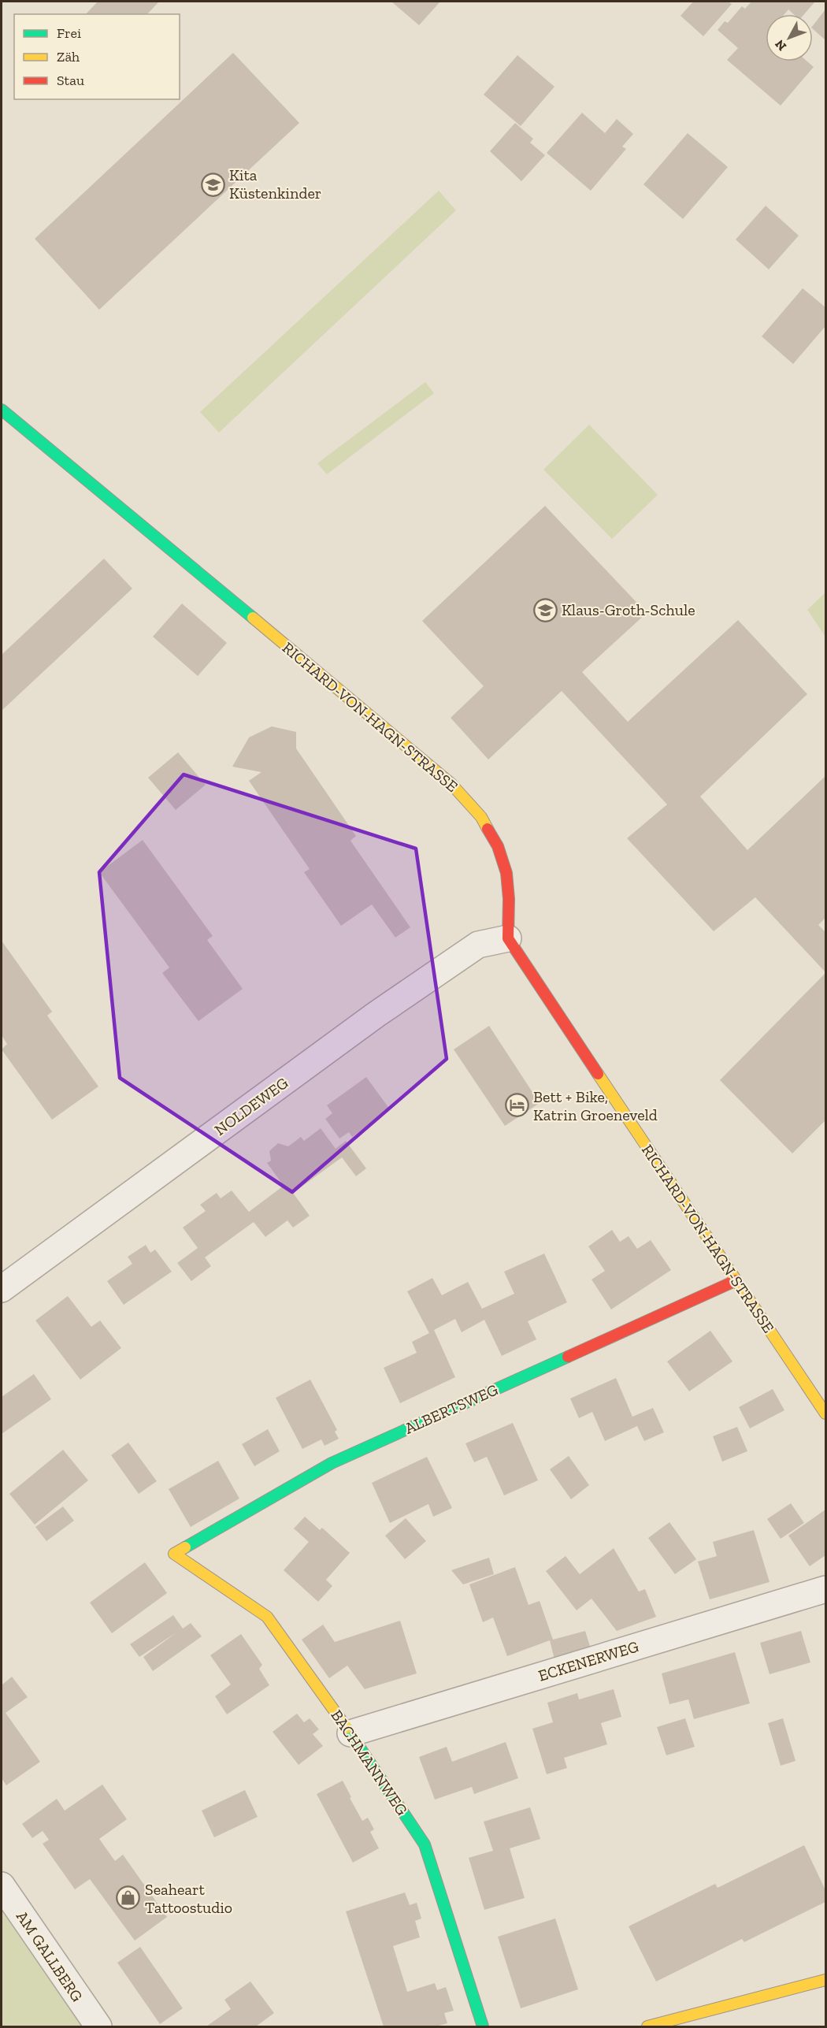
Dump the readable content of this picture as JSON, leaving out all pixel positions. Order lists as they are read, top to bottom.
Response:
{
  "streets": {
    "street": [
      "RICHARD-VON-HAGN-STRASSE",
      "NOLDEWEG",
      "ALBERTSWEG",
      "ECKENERWEG",
      "BACHMANNWEG",
      "AM GALLBERG"
    ]
  },
  "crossings": [
    ["RICHARD-VON-HAGN-STRASSE", "NOLDEWEG"],
    ["RICHARD-VON-HAGN-STRASSE", "ALBERTSWEG"],
    ["ALBERTSWEG", "BACHMANNWEG"],
    ["ECKENERWEG", "BACHMANNWEG"]
  ],
  "places": {
    "school or university": ["Kita Küstenkinder", "Klaus-Groth-Schule"],
    "hotel": ["Bett + Bike, Katrin Groeneveld"],
    "shop": ["Seaheart Tattoostudio"]
  },
  "legend": ["Frei", "Zäh", "Stau"],
  "north": "bottom left"
}
